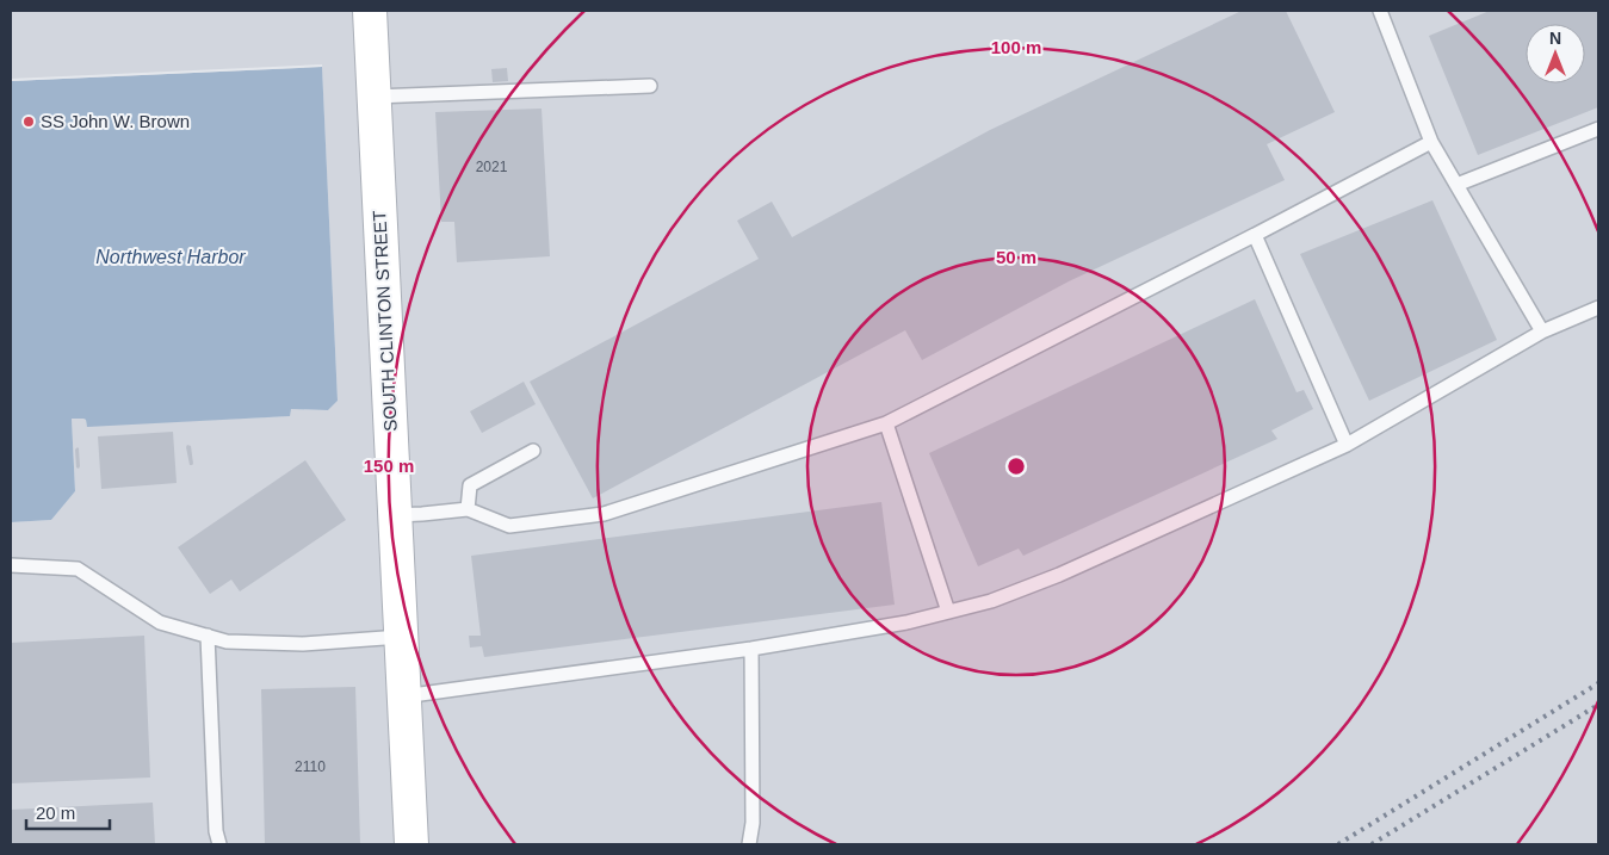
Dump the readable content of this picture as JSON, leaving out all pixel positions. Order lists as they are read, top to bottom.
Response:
{
  "streets": {
    "main road": ["SOUTH CLINTON STREET"]
  },
  "water": ["Northwest Harbor"],
  "places": ["SS John W. Brown"],
  "house_numbers": ["2021", "2110"],
  "scale_bar": "20 m",
  "north": "top",
  "rings": ["100 m", "50 m", "150 m"]
}
